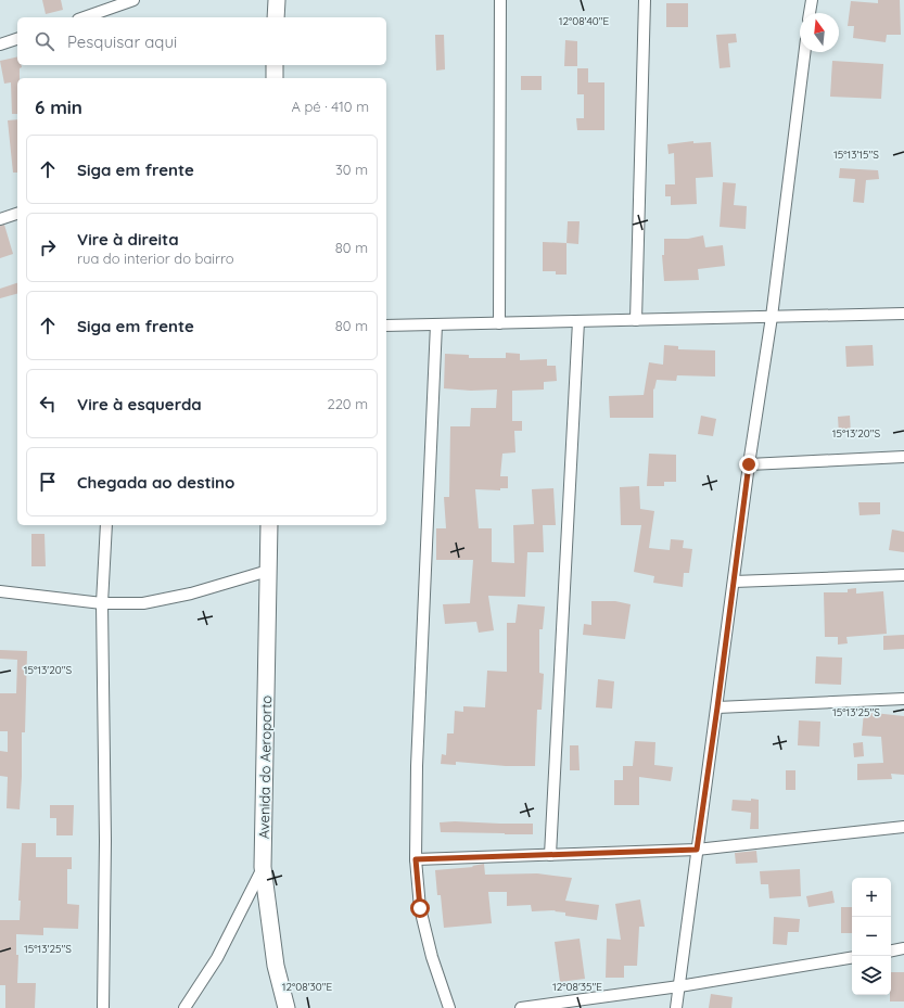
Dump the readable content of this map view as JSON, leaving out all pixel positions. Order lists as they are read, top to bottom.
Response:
{
  "streets": {
    "main road": ["Avenida do Aeroporto"]
  },
  "north": "top",
  "page": {
    "search": "Pesquisar aqui",
    "heading": ["6 min", "A pé · 410 m"],
    "list": [
      ["Siga em frente", "30 m"],
      ["Vire à direita", "rua do interior do bairro", "80 m"],
      ["Siga em frente", "80 m"],
      ["Vire à esquerda", "220 m"],
      "Chegada ao destino"
    ],
    "map_buttons": ["+", "−"]
  },
  "coordinates": [
    "12°08'40\"E",
    "15°13'15\"S",
    "15°13'20\"S",
    "15°13'25\"S",
    "12°08'30\"E",
    "12°08'35\"E"
  ]
}
